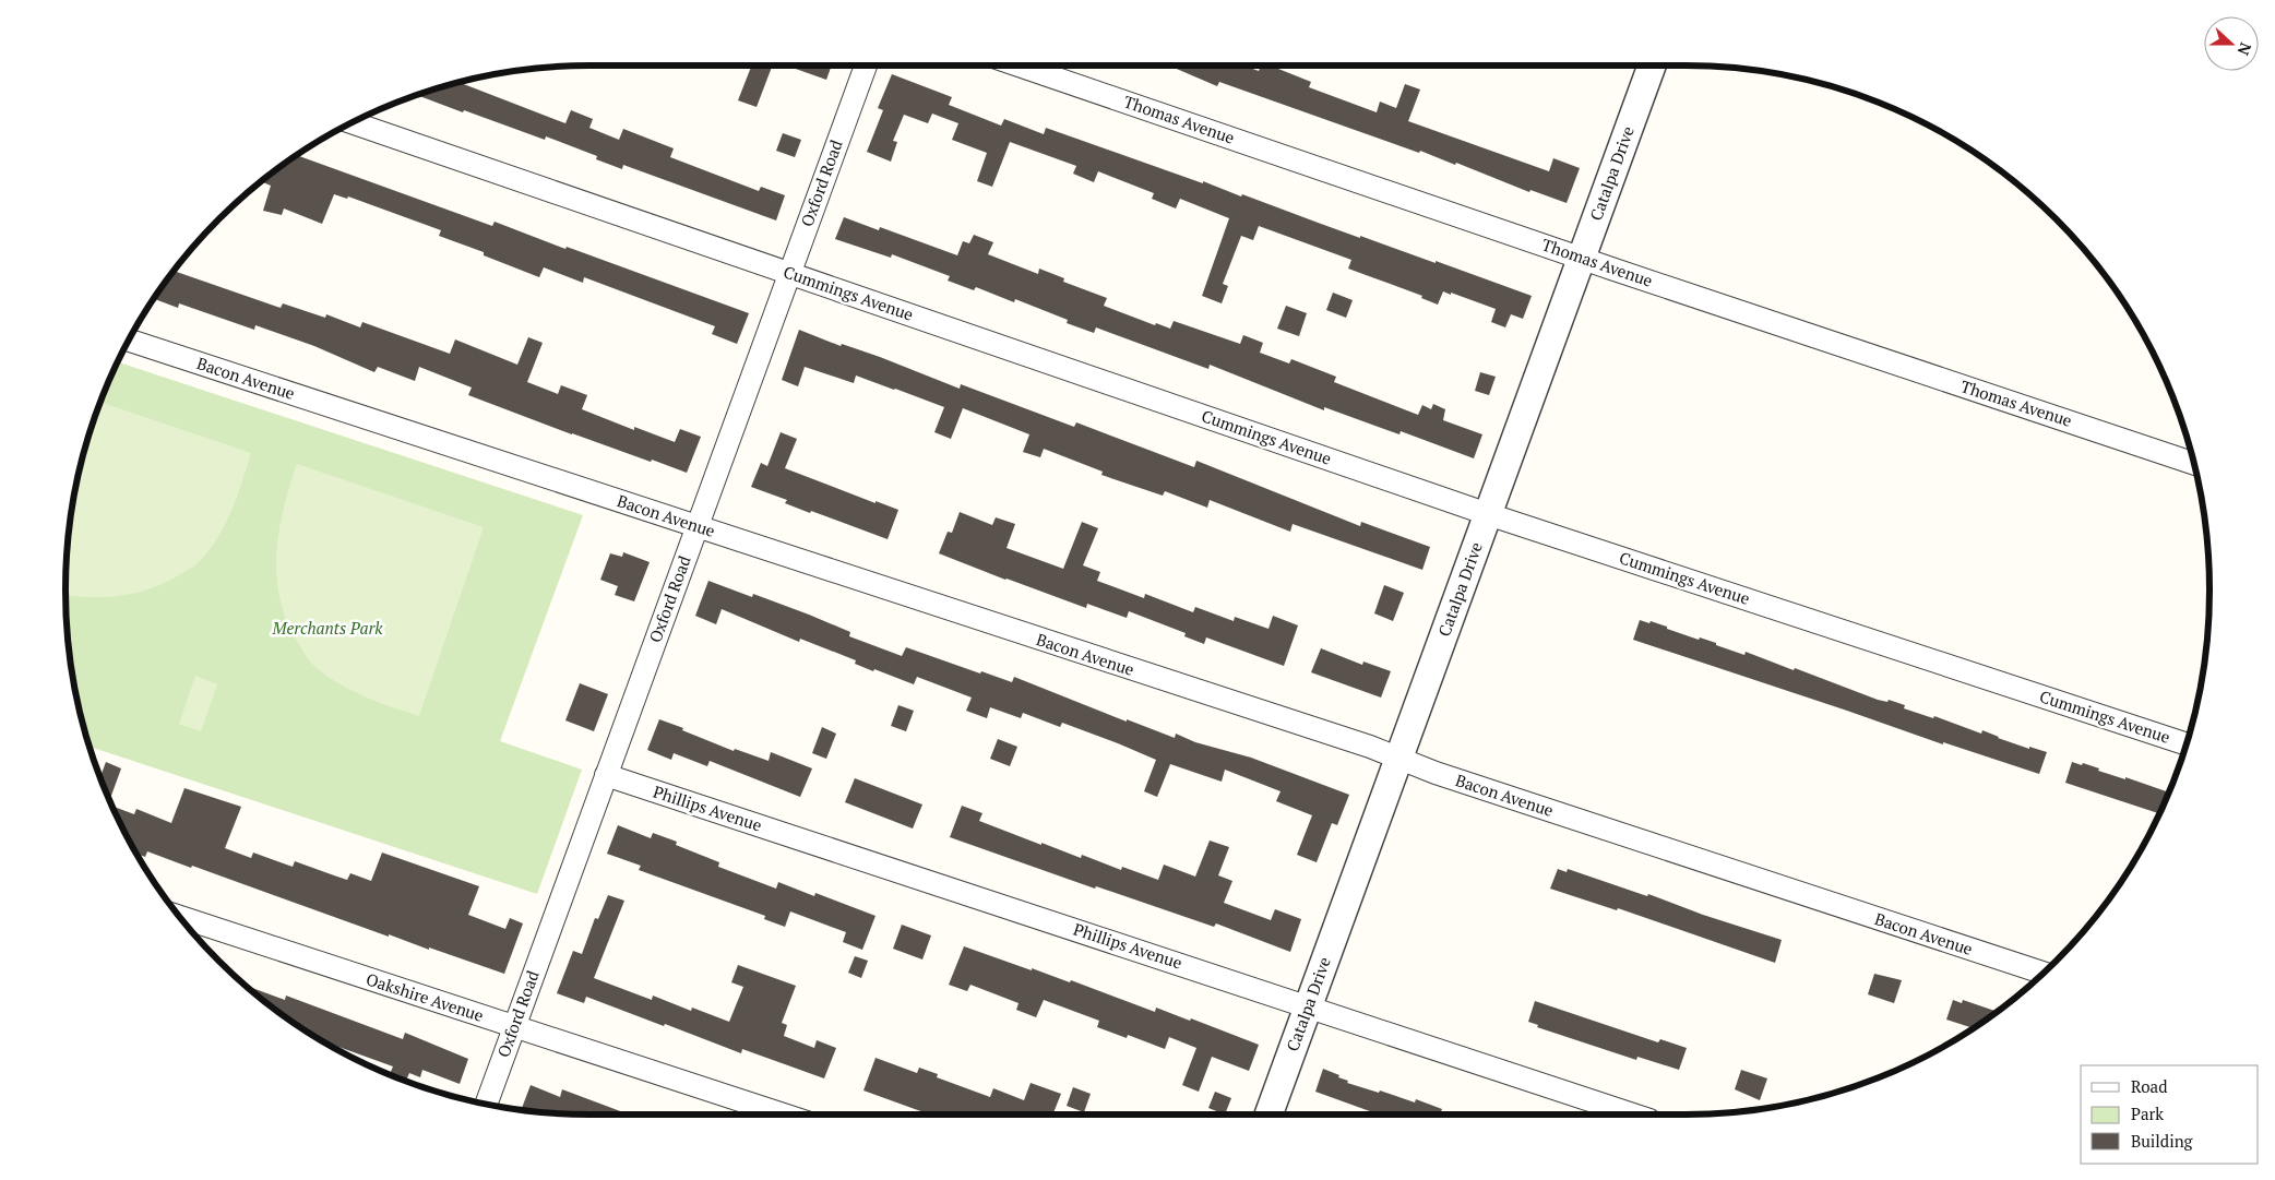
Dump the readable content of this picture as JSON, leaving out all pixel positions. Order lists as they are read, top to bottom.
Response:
{
  "streets": {
    "street": [
      "Thomas Avenue",
      "Catalpa Drive",
      "Oxford Road",
      "Cummings Avenue",
      "Bacon Avenue",
      "Phillips Avenue",
      "Oakshire Avenue"
    ]
  },
  "crossings": [
    ["Thomas Avenue", "Catalpa Drive"],
    ["Catalpa Drive", "Cummings Avenue"],
    ["Catalpa Drive", "Bacon Avenue"],
    ["Catalpa Drive", "Phillips Avenue"],
    ["Oxford Road", "Cummings Avenue"],
    ["Oxford Road", "Bacon Avenue"],
    ["Oxford Road", "Phillips Avenue"],
    ["Oxford Road", "Oakshire Avenue"]
  ],
  "parks": ["Merchants Park"],
  "legend": ["Road", "Park", "Building"],
  "north": "right"
}
